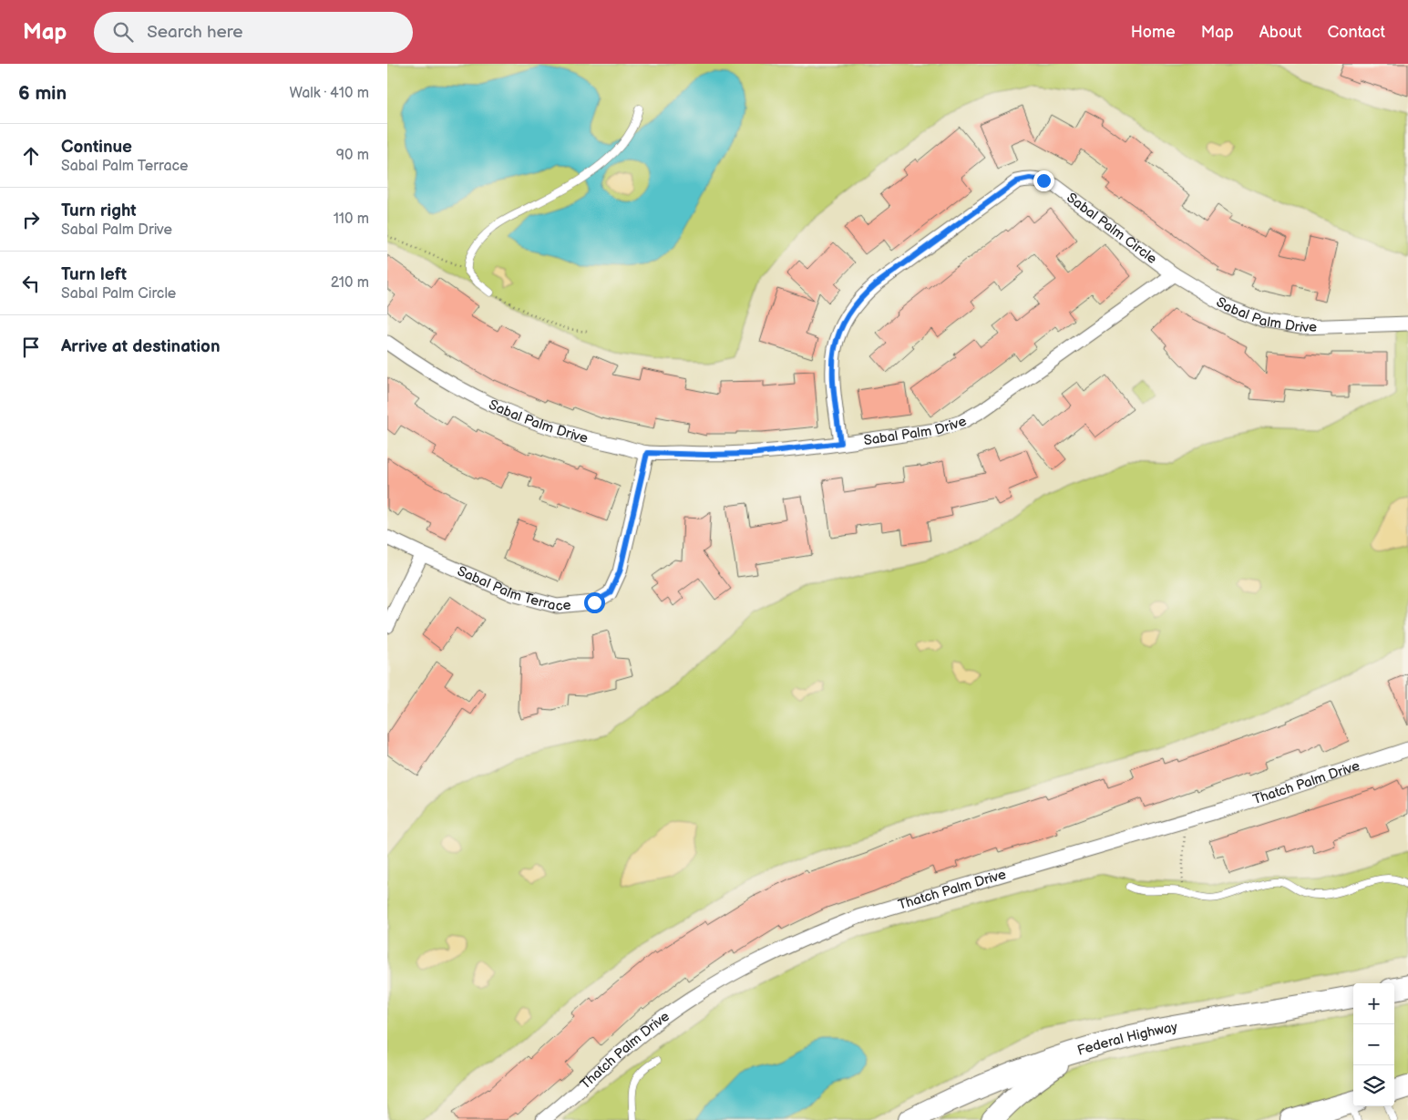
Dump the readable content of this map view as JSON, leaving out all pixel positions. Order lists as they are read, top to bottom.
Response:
{
  "streets": {
    "main road": ["Federal Highway"],
    "street": [
      "Sabal Palm Circle",
      "Sabal Palm Drive",
      "Sabal Palm Terrace",
      "Thatch Palm Drive"
    ]
  },
  "crossings": [
    ["Sabal Palm Circle", "Sabal Palm Drive"],
    ["Sabal Palm Drive", "Sabal Palm Terrace"]
  ],
  "page": {
    "header": "Map",
    "search": "Search here",
    "nav": [
      "Home",
      "Map",
      "About",
      "Contact"
    ],
    "heading": ["6 min", "Walk · 410 m"],
    "list": [
      ["Continue", "Sabal Palm Terrace", "90 m"],
      ["Turn right", "Sabal Palm Drive", "110 m"],
      ["Turn left", "Sabal Palm Circle", "210 m"],
      "Arrive at destination"
    ],
    "map_buttons": ["+", "−"]
  }
}
